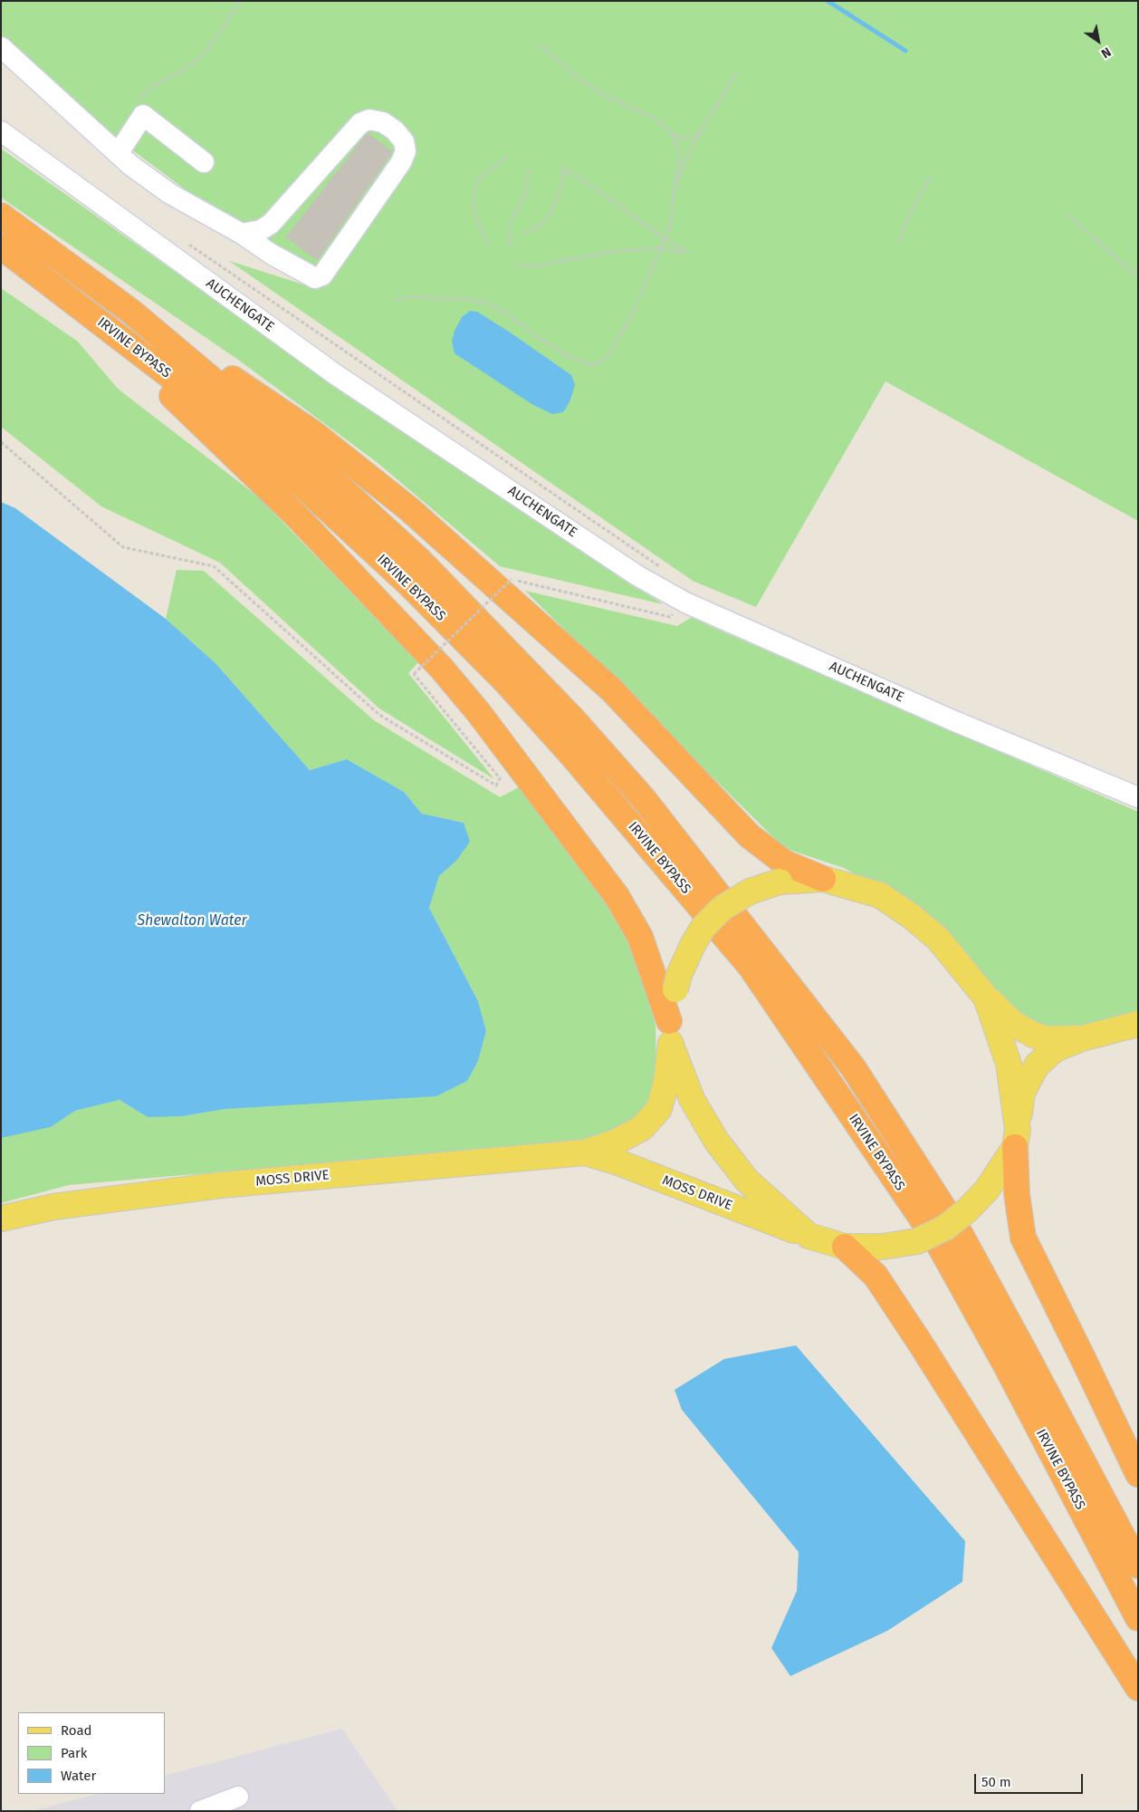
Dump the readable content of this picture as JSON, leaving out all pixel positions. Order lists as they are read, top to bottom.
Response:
{
  "streets": {
    "highway": ["IRVINE BYPASS"],
    "main road": ["MOSS DRIVE"],
    "street": ["AUCHENGATE"]
  },
  "water": ["Shewalton Water"],
  "legend": ["Road", "Park", "Water"],
  "scale_bar": "50 m",
  "north": "bottom right"
}
